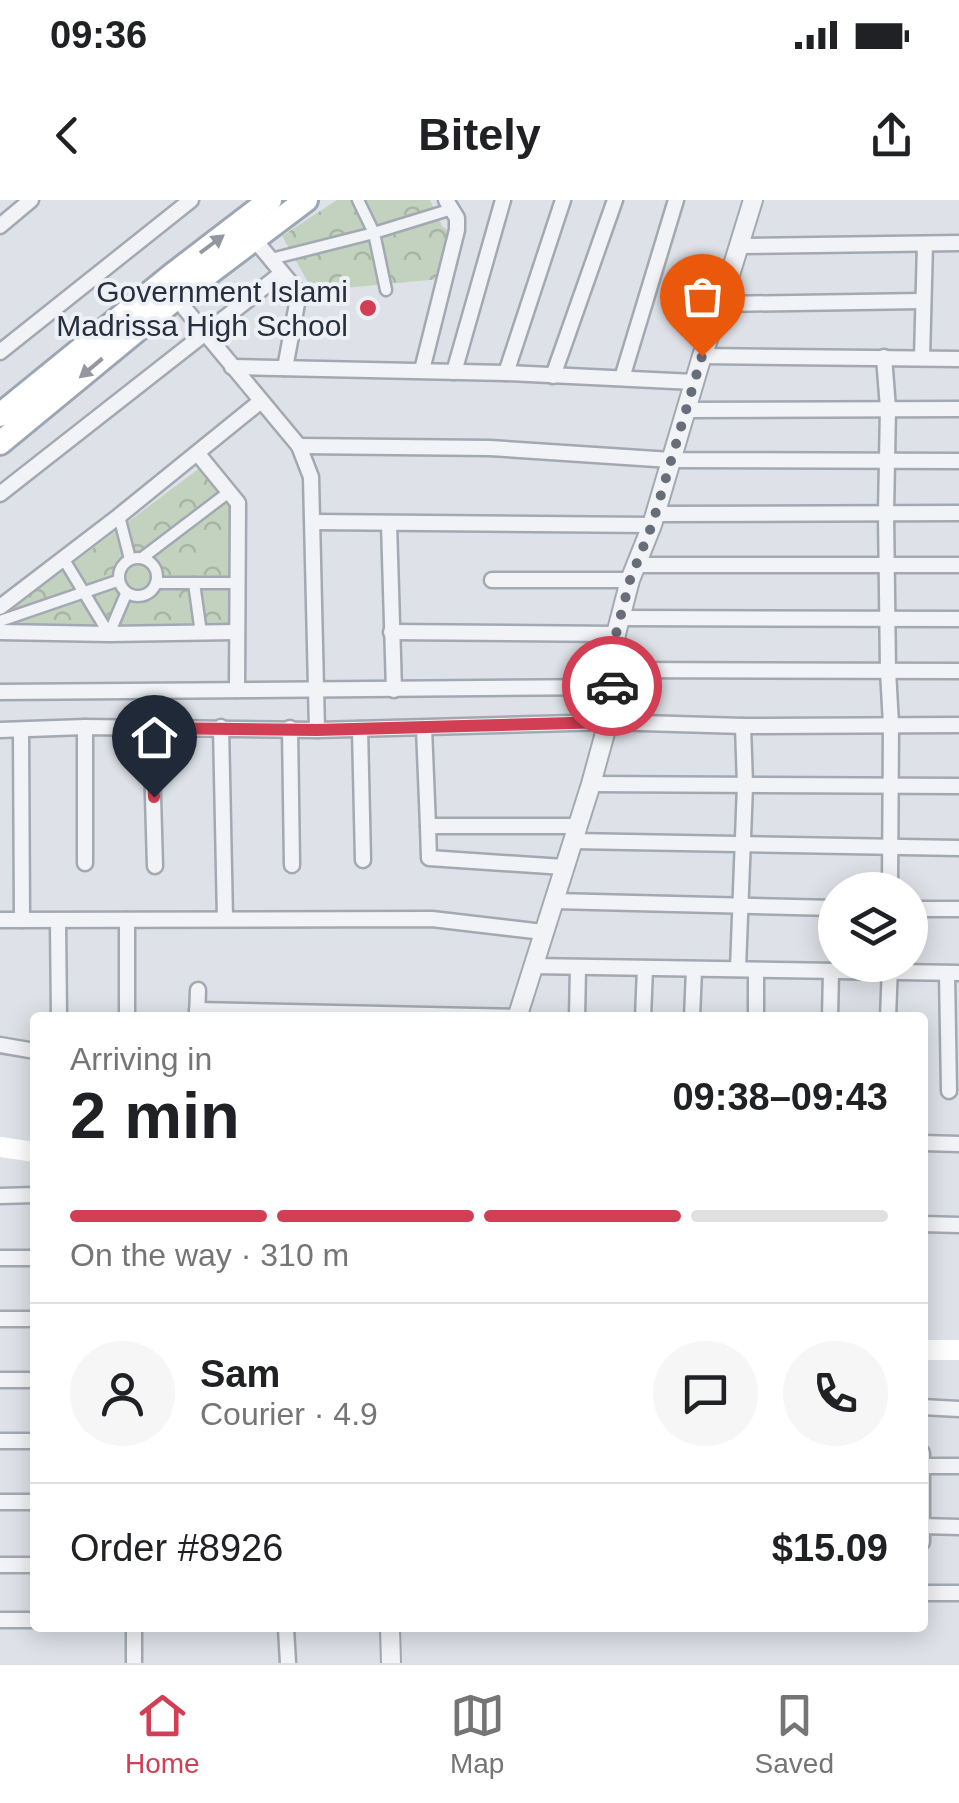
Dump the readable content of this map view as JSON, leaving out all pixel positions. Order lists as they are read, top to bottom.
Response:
{
  "places": ["Government Islami Madrissa High School"],
  "page": {
    "status": "09:36",
    "header": "Bitely",
    "heading": ["2 min", "Arriving in", "09:38–09:43"],
    "panel": [
      "Sam",
      "Courier · 4.9",
      "Order #8926",
      "$15.09"
    ],
    "bar": "On the way · 310 m",
    "tabs": ["Home", "Map", "Saved"]
  }
}
